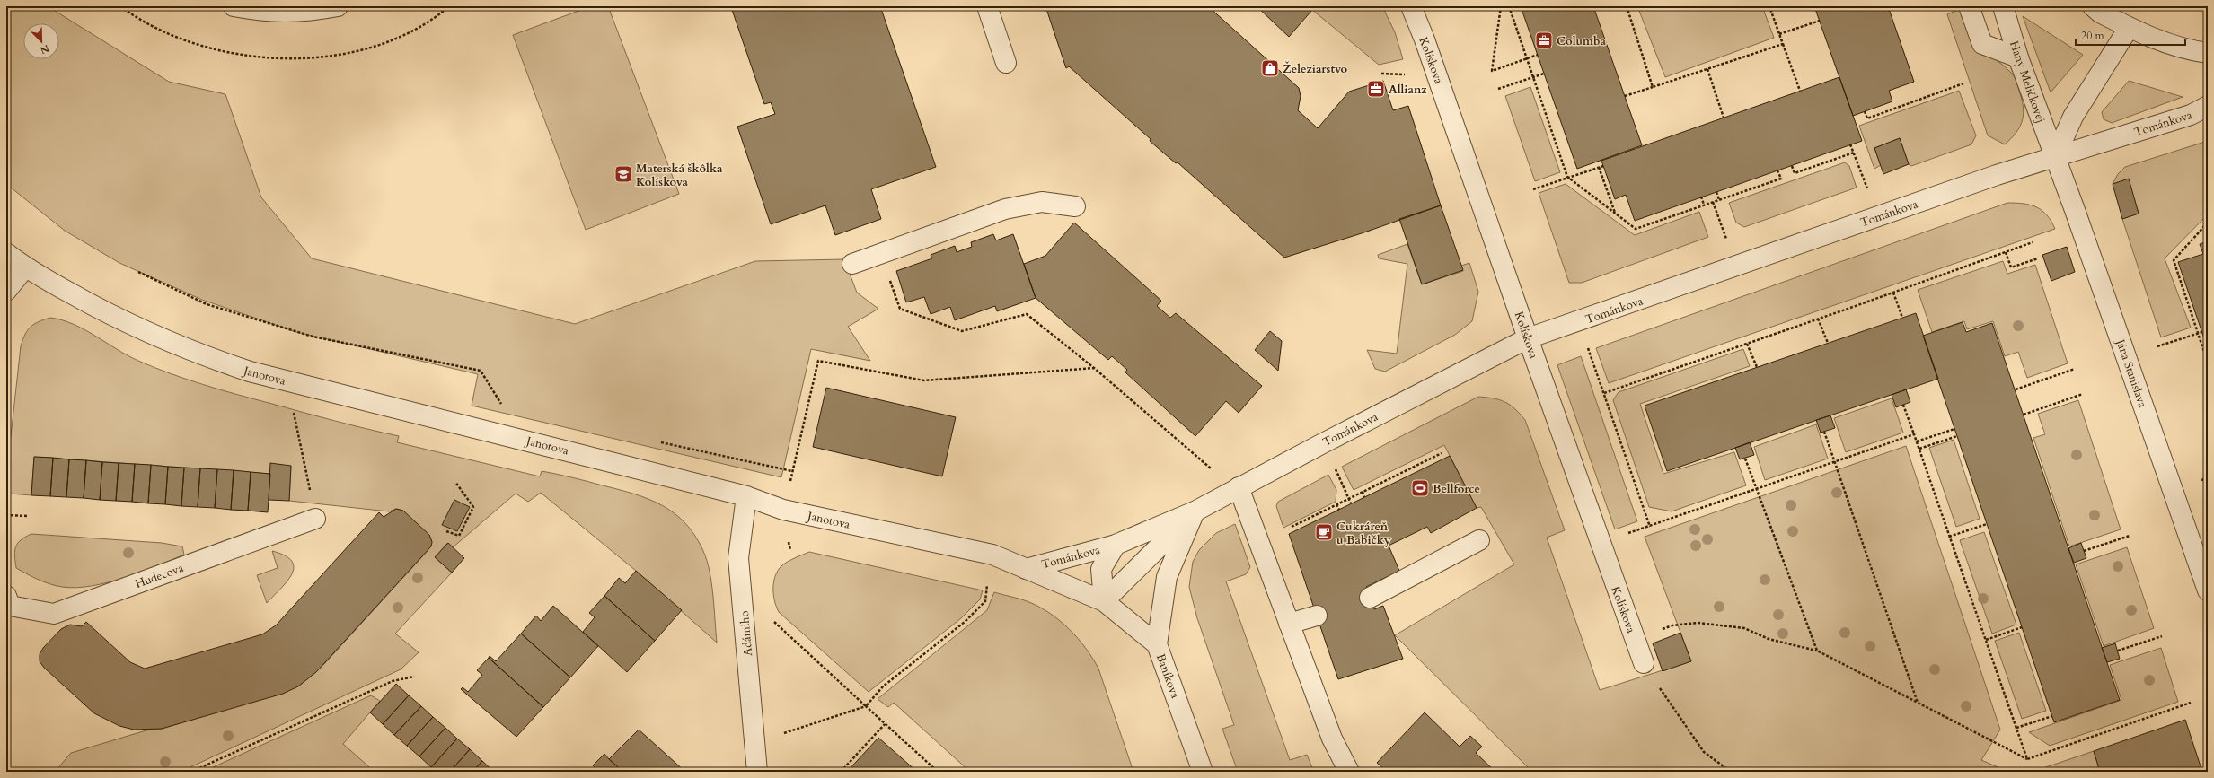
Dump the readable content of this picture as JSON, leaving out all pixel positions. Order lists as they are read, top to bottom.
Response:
{
  "streets": {
    "street": [
      "Kolískova",
      "Hany Meličkovej",
      "Tománkova",
      "Jána Stanislava",
      "Janotova",
      "Hudecova",
      "Adámiho",
      "Baníkova"
    ]
  },
  "crossings": [
    ["Kolískova", "Tománkova"],
    ["Hany Meličkovej", "Tománkova"],
    ["Hany Meličkovej", "Jána Stanislava"],
    ["Tománkova", "Jána Stanislava"],
    ["Tománkova", "Janotova"],
    ["Tománkova", "Baníkova"],
    ["Janotova", "Adámiho"],
    ["Janotova", "Baníkova"]
  ],
  "places": {
    "office": ["Columba", "Allianz"],
    "shop": ["Železiarstvo"],
    "school or university": ["Materská škôlka Kolískova"],
    "sports": ["Bellforce"],
    "cafe": ["Cukráreň u Babičky"]
  },
  "scale_bar": "20 m",
  "north": "bottom right"
}
